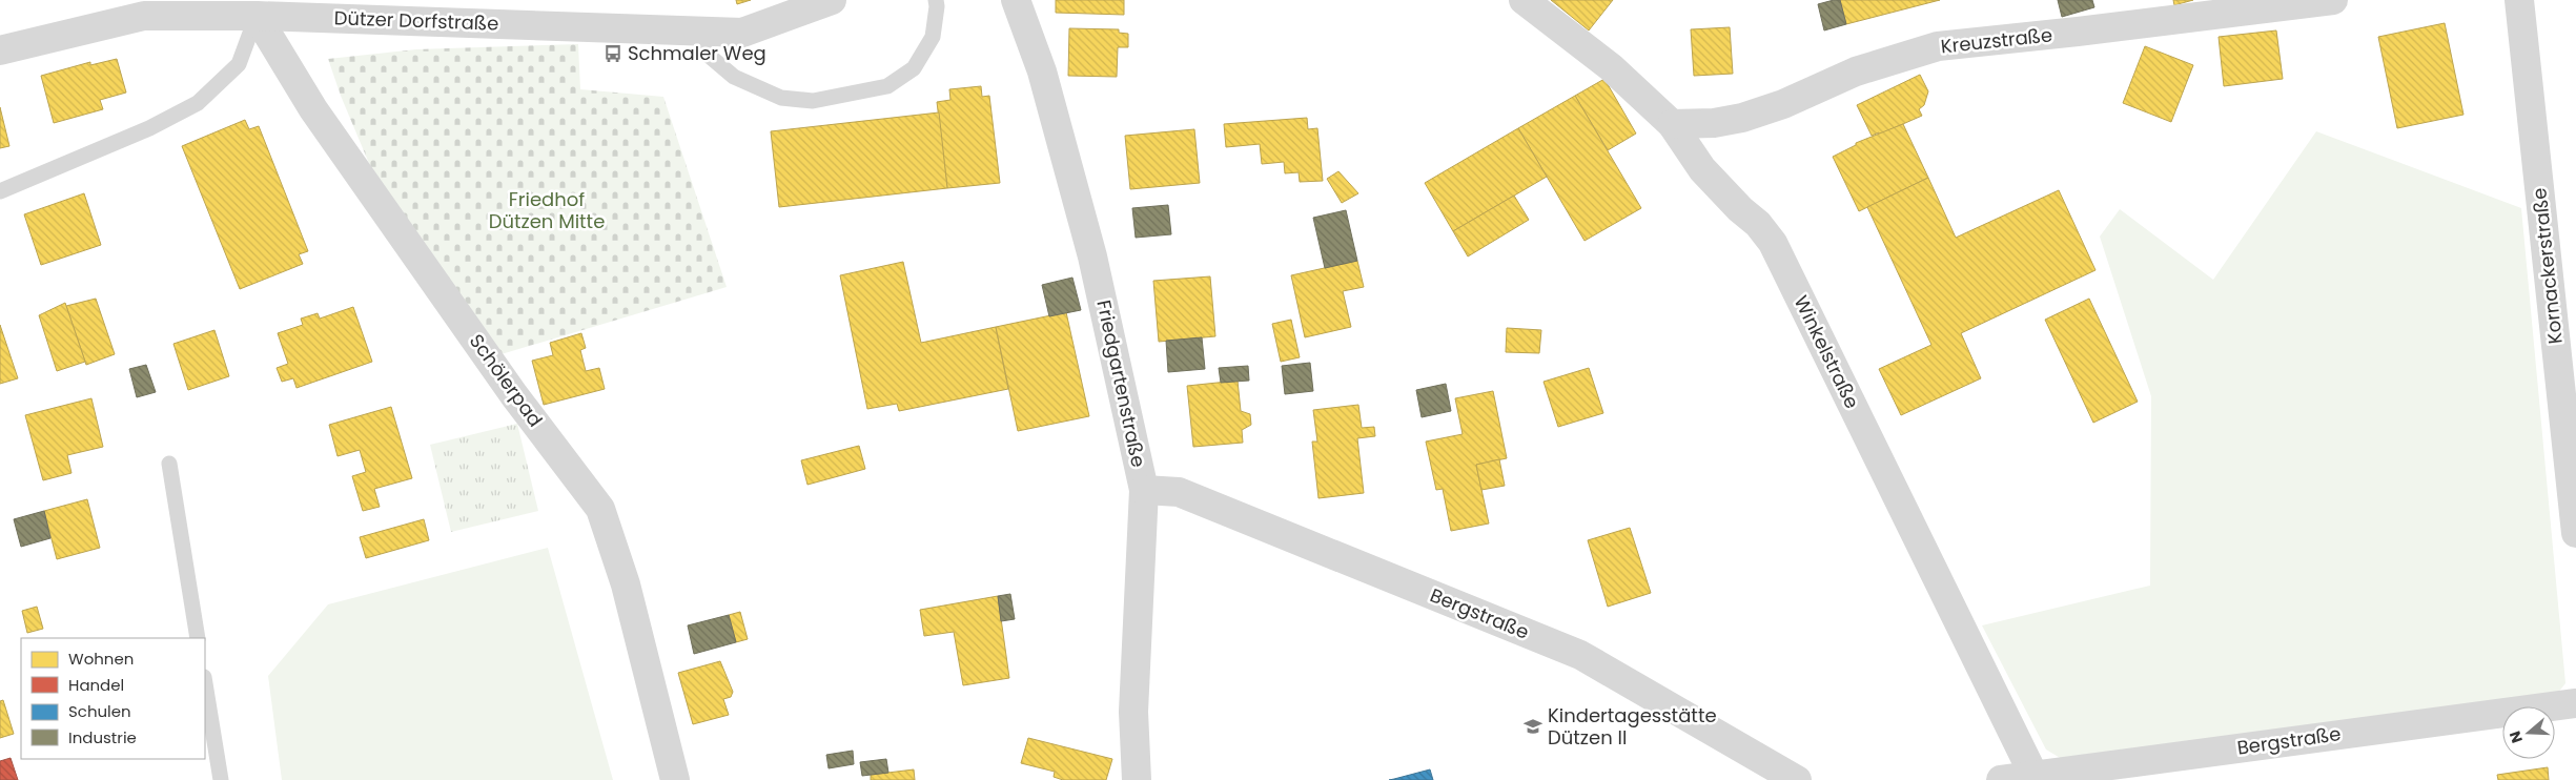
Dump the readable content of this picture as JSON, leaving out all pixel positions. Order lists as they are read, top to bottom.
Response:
{
  "streets": {
    "street": [
      "Dützer Dorfstraße",
      "Kreuzstraße",
      "Kornackerstraße",
      "Winkelstraße",
      "Schölerpad",
      "Friedgartenstraße",
      "Bergstraße"
    ]
  },
  "crossings": [
    ["Dützer Dorfstraße", "Schölerpad"],
    ["Kreuzstraße", "Winkelstraße"],
    ["Winkelstraße", "Bergstraße"],
    ["Friedgartenstraße", "Bergstraße"]
  ],
  "parks": ["Friedhof Dützen Mitte"],
  "places": {
    "bus stop": ["Schmaler Weg"],
    "school or university": ["Kindertagesstätte Dützen II"]
  },
  "legend": [
    "Wohnen",
    "Handel",
    "Schulen",
    "Industrie"
  ],
  "north": "left"
}
